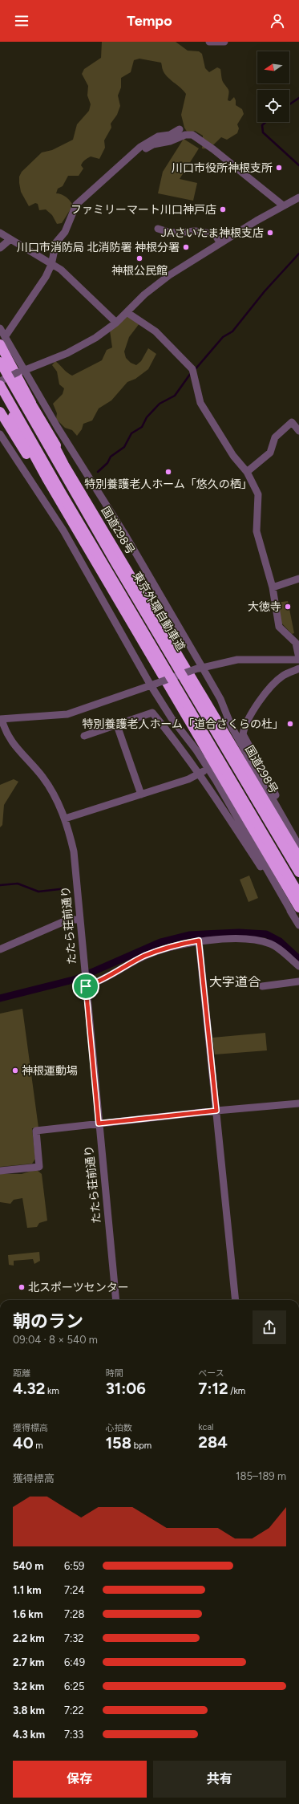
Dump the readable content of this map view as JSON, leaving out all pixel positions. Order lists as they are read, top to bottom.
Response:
{
  "streets": {
    "highway": ["国道298号", "東京外環自動車道"],
    "street": ["たたら荘前通り"]
  },
  "districts": ["大字道合"],
  "places": [
    "川口市役所神根支所",
    "ファミリーマート川口神戸店",
    "JAさいたま神根支店",
    "川口市消防局 北消防署 神根分署",
    "神根公民館",
    "特別養護老人ホーム「悠久の栖」",
    "大徳寺",
    "特別養護老人ホーム「道合さくらの杜」",
    "神根運動場",
    "北スポーツセンター"
  ],
  "north": "left",
  "page": {
    "header": "Tempo",
    "heading": ["朝のラン", "09:04 · 8 × 540 m"],
    "stats": [
      ["距離", "4.32 km"],
      ["時間", "31:06"],
      ["ペース", "7:12 /km"],
      ["獲得標高", "40 m"],
      ["心拍数", "158 bpm"],
      ["kcal", "284"]
    ],
    "chart": ["獲得標高", "185–189 m"],
    "list": [
      {
        "name": "540 m",
        "note": "6:59"
      },
      {
        "name": "1.1 km",
        "note": "7:24"
      },
      {
        "name": "1.6 km",
        "note": "7:28"
      },
      {
        "name": "2.2 km",
        "note": "7:32"
      },
      {
        "name": "2.7 km",
        "note": "6:49"
      },
      {
        "name": "3.2 km",
        "note": "6:25"
      },
      {
        "name": "3.8 km",
        "note": "7:22"
      },
      {
        "name": "4.3 km",
        "note": "7:33"
      }
    ],
    "buttons": ["保存", "共有"]
  }
}
